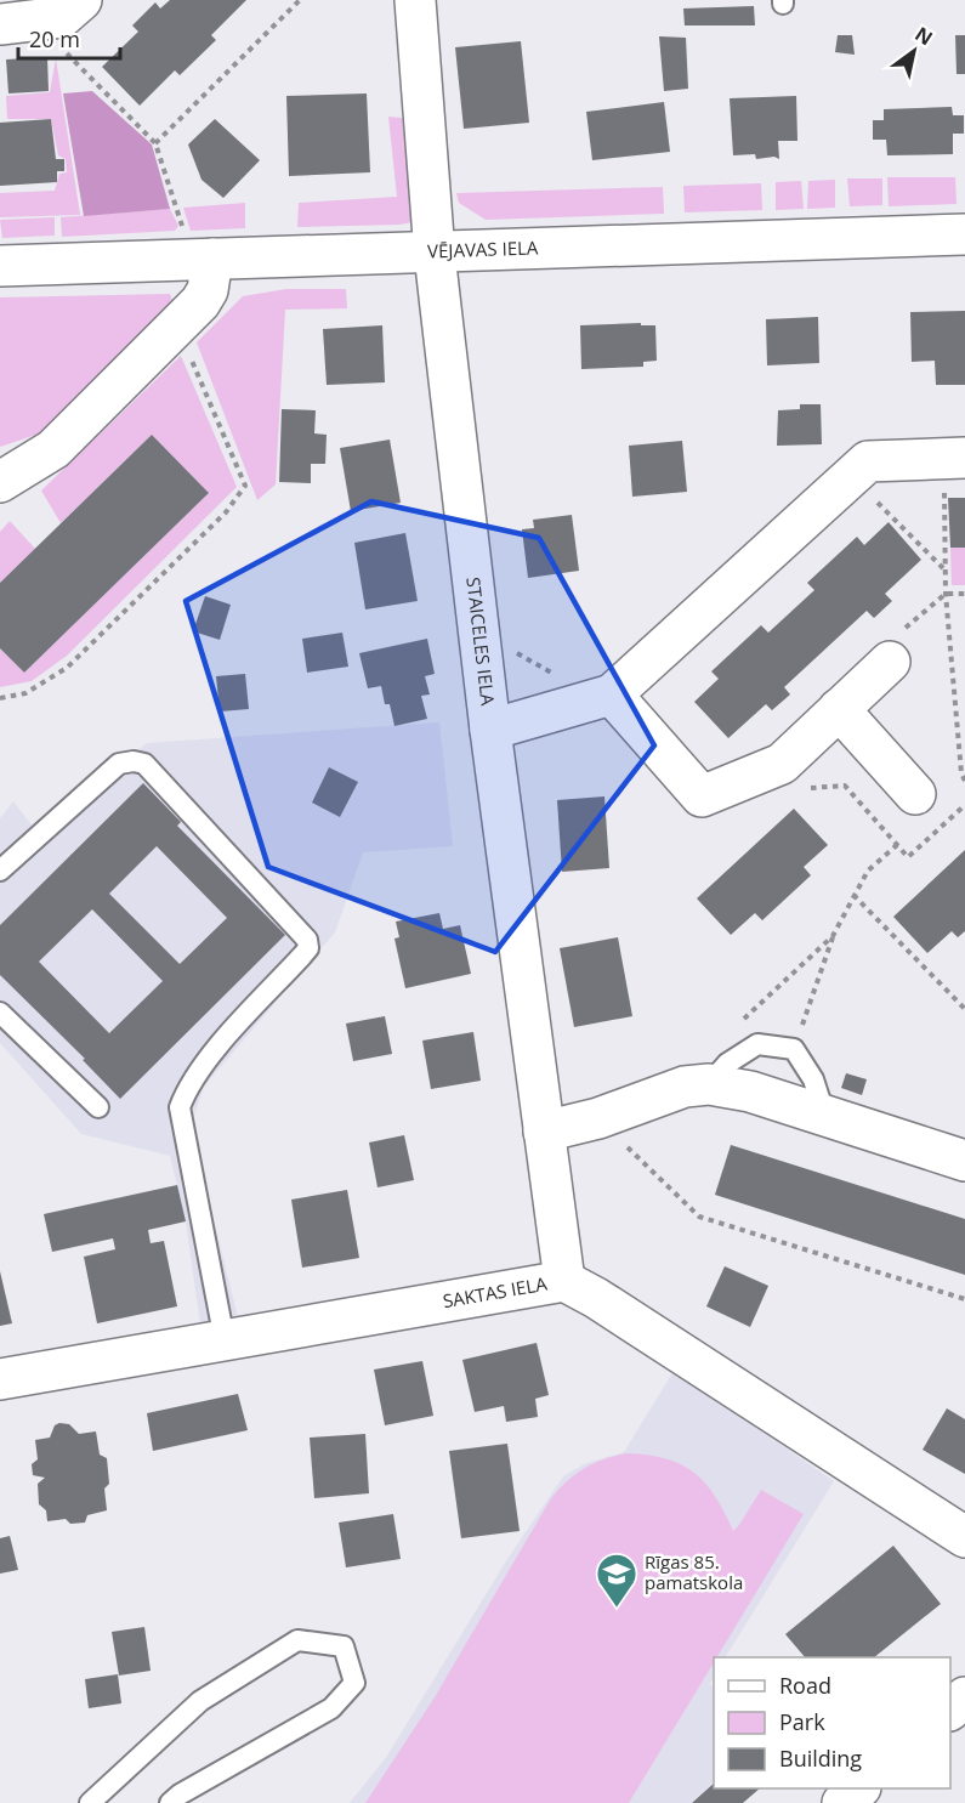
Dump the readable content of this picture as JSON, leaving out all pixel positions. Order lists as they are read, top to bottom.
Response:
{
  "streets": {
    "street": ["VĒJAVAS IELA", "STAICELES IELA", "SAKTAS IELA"]
  },
  "crossings": [
    ["VĒJAVAS IELA", "STAICELES IELA"],
    ["STAICELES IELA", "SAKTAS IELA"]
  ],
  "places": {
    "school or university": ["Rīgas 85. pamatskola"]
  },
  "legend": ["Road", "Park", "Building"],
  "scale_bar": "20 m",
  "north": "top right"
}
